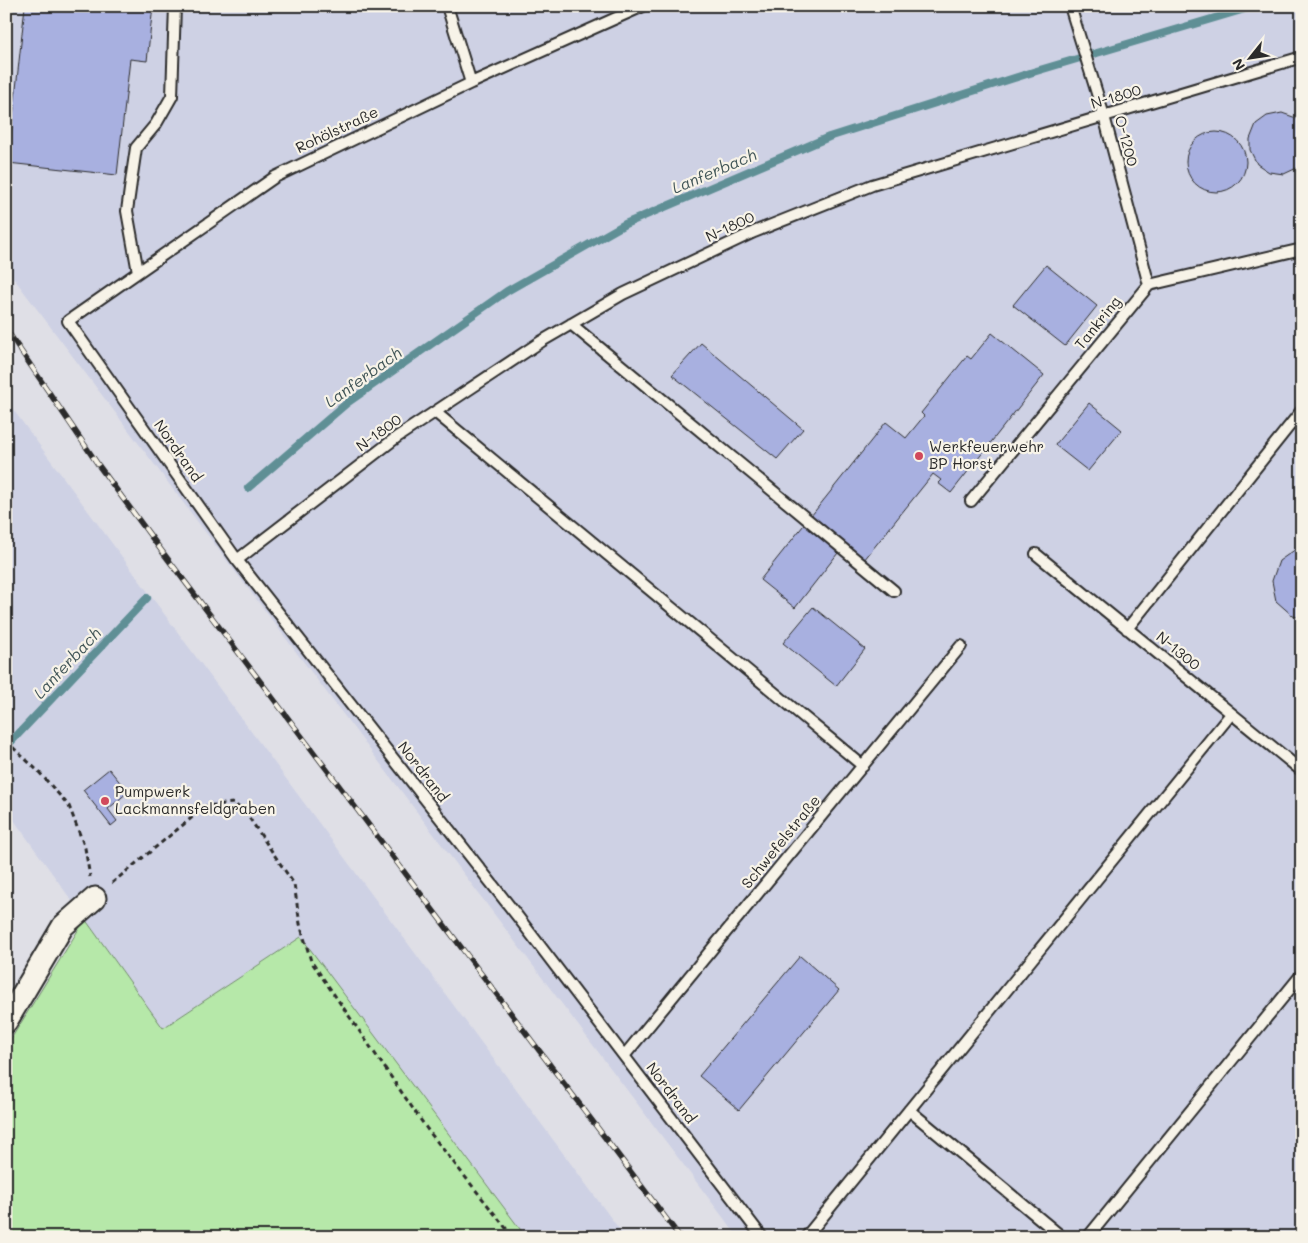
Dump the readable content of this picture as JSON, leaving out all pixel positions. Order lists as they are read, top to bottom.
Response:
{
  "streets": {
    "lane": [
      "N-1800",
      "Rohölstraße",
      "O-1200",
      "Tankring",
      "Nordrand",
      "N-1300",
      "Schwefelstraße"
    ]
  },
  "crossings": [
    ["N-1800", "O-1200"],
    ["N-1800", "Nordrand"],
    ["Rohölstraße", "Nordrand"],
    ["O-1200", "Tankring"],
    ["Nordrand", "Schwefelstraße"]
  ],
  "water": ["Lanferbach"],
  "places": ["Werkfeuerwehr BP Horst", "Pumpwerk Lackmannsfeldgraben"],
  "north": "bottom left"
}
